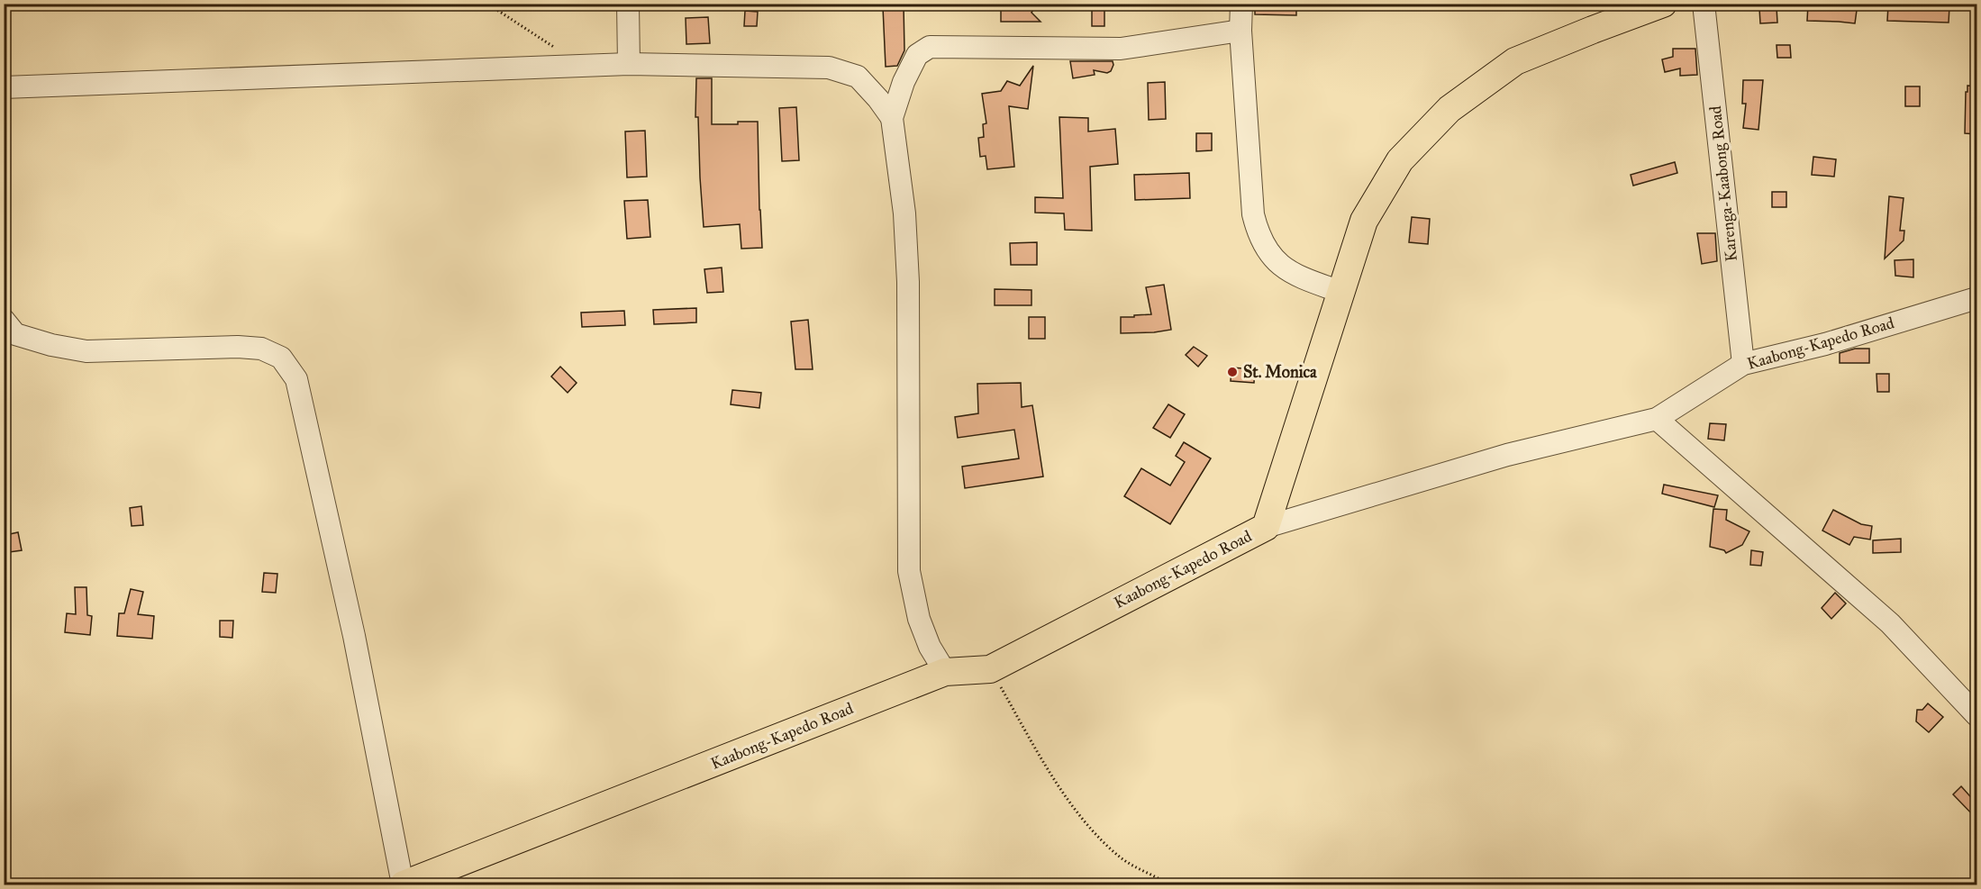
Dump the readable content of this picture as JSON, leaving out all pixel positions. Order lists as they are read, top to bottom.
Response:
{
  "streets": {
    "main road": ["Kaabong-Kapedo Road"],
    "street": ["Karenga-Kaabong Road"]
  },
  "crossings": [
    ["Karenga-Kaabong Road", "Kaabong-Kapedo Road"]
  ],
  "places": ["St. Monica"]
}
